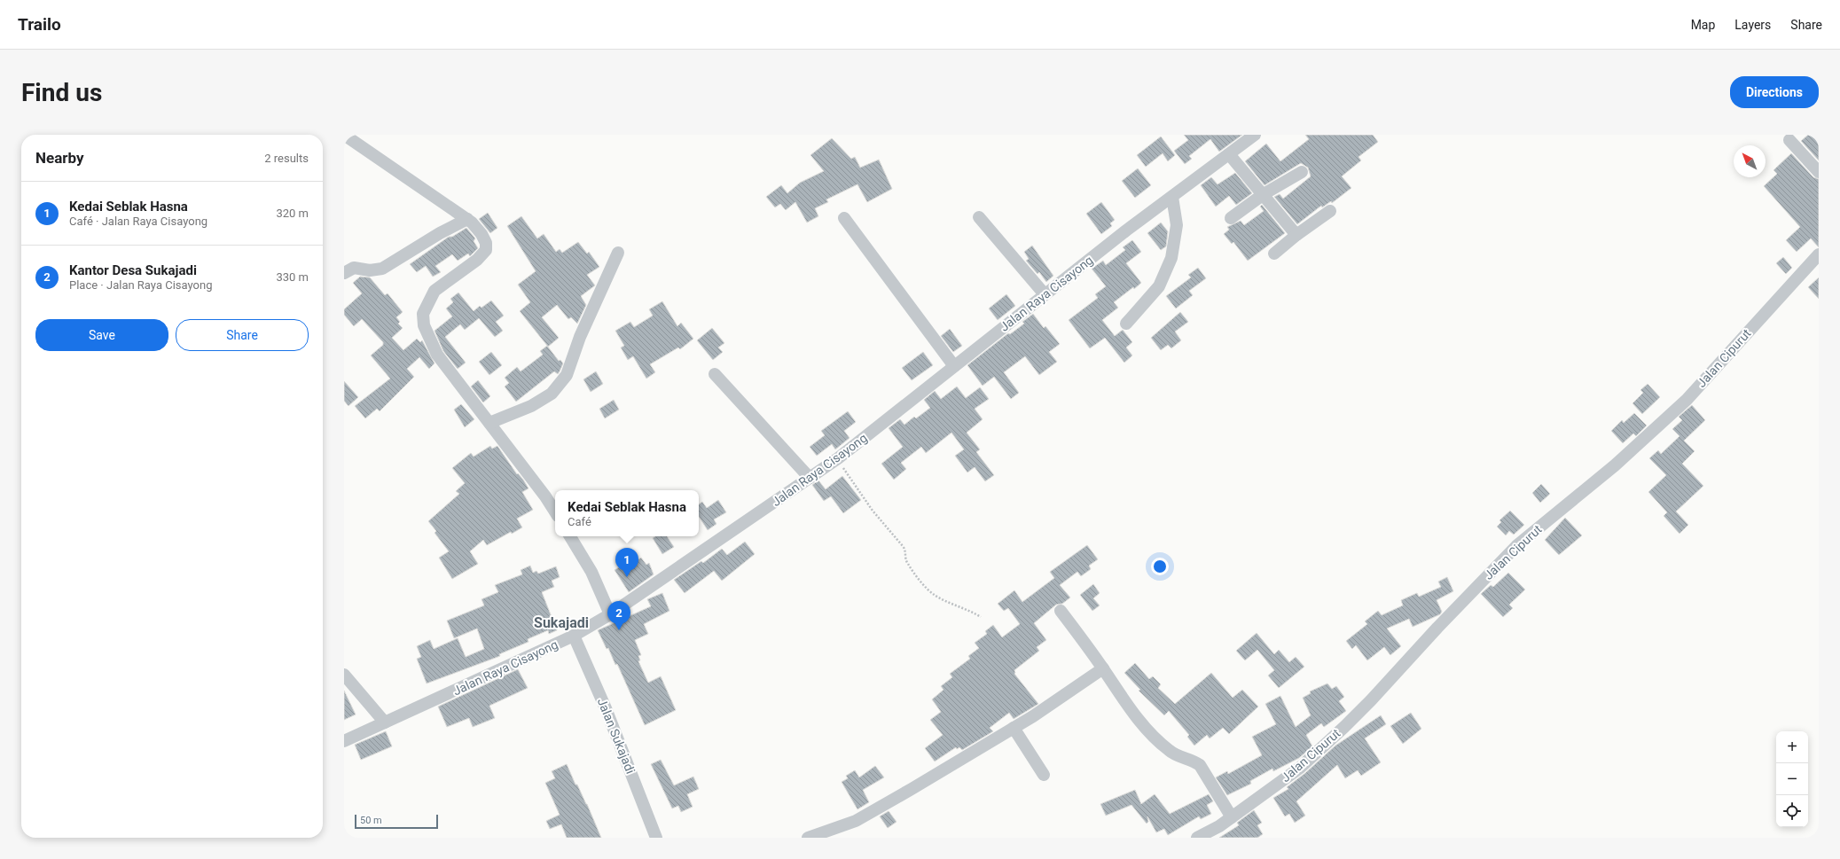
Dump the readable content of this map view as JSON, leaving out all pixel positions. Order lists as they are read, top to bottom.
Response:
{
  "streets": {
    "street": ["Jalan Raya Cisayong", "Jalan Cipurut", "Jalan Sukajadi"]
  },
  "crossings": [
    ["Jalan Raya Cisayong", "Jalan Sukajadi"]
  ],
  "districts": ["Sukajadi"],
  "scale_bar": "50 m",
  "north": "top left",
  "page": {
    "header": "Trailo",
    "nav": ["Map", "Layers", "Share"],
    "buttons": [
      "Directions",
      ["Save", "Share"]
    ],
    "title": "Find us",
    "heading": ["Nearby", "2 results"],
    "list": [
      {
        "mark": "1",
        "name": "Kedai Seblak Hasna",
        "note": "Café · Jalan Raya Cisayong",
        "value": "320 m"
      },
      {
        "mark": "2",
        "name": "Kantor Desa Sukajadi",
        "note": "Place · Jalan Raya Cisayong",
        "value": "330 m"
      }
    ],
    "popup": ["Kedai Seblak Hasna", "Café"],
    "pins": ["1", "2"],
    "map_buttons": ["+", "−"],
    "scale": "50 m"
  }
}
